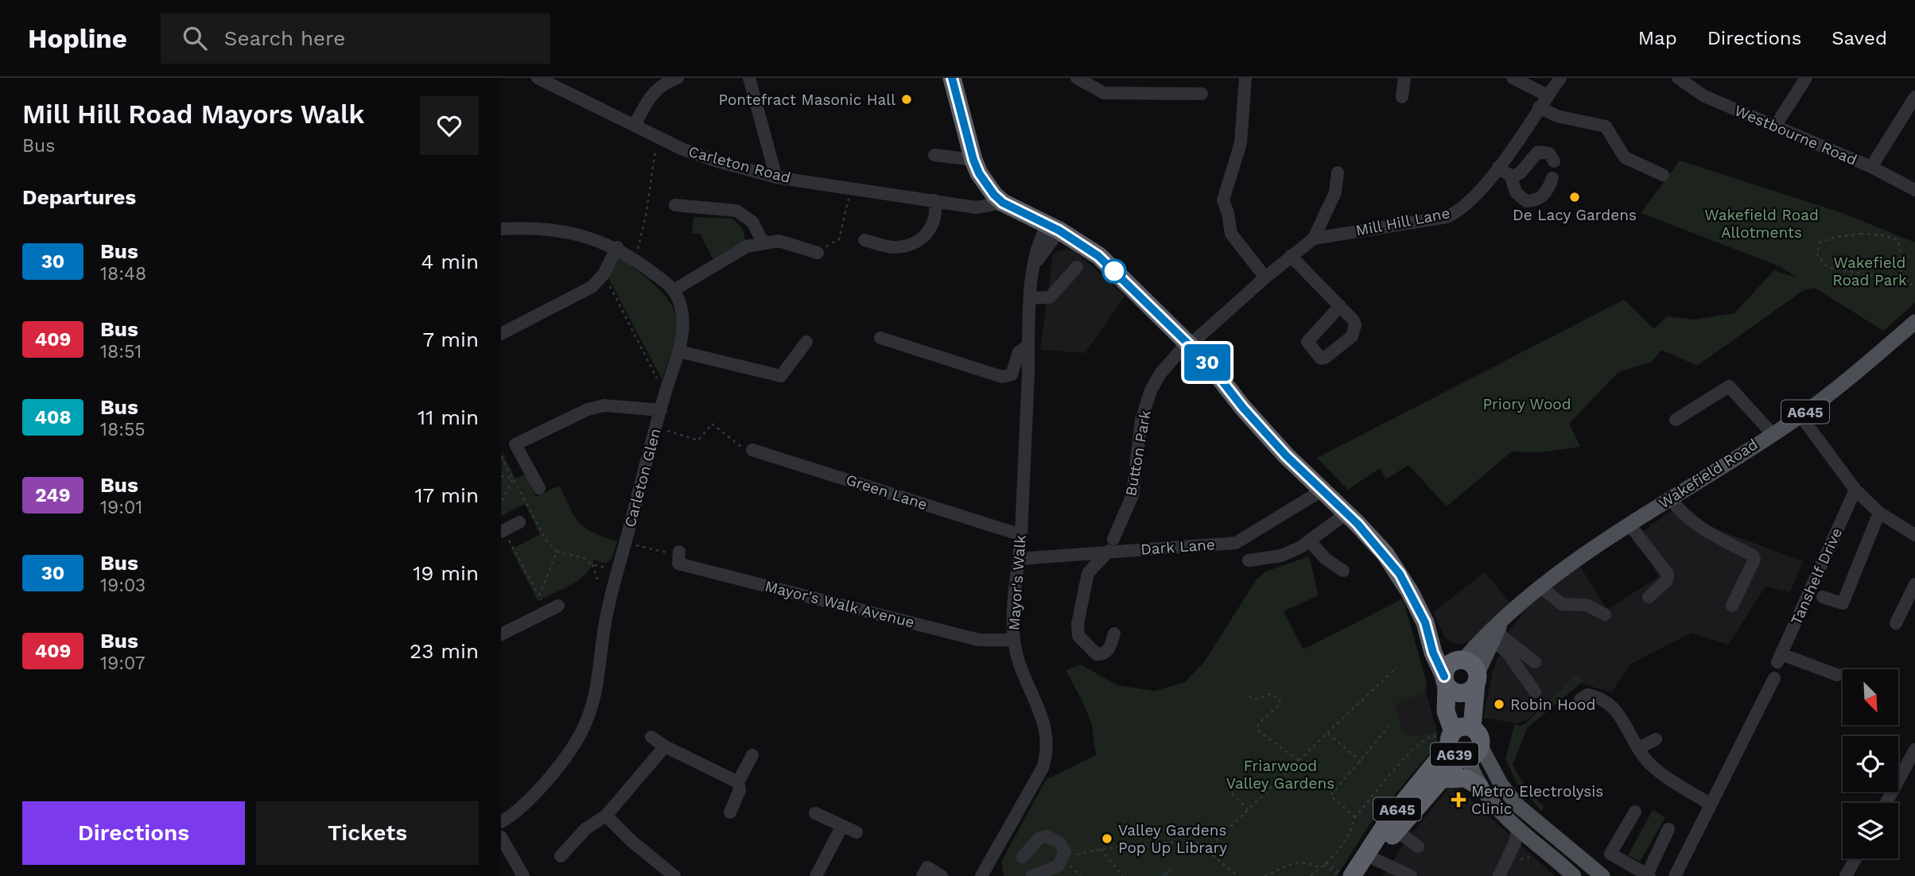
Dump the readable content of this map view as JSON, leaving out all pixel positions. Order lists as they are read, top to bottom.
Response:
{
  "streets": {
    "highway": ["A645", "A639"],
    "main road": ["Wakefield Road"],
    "street": [
      "Westbourne Road",
      "Carleton Road",
      "Mill Hill Lane",
      "Button Park",
      "Carleton Glen",
      "Green Lane",
      "Dark Lane",
      "Tanshelf Drive",
      "Mayor's Walk",
      "Mayor's Walk Avenue"
    ]
  },
  "crossings": [
    ["Carleton Road", "A639"],
    ["Mill Hill Lane", "Button Park"],
    ["Mill Hill Lane", "A639"],
    ["A645", "A639"],
    ["Button Park", "Dark Lane"],
    ["Button Park", "A639"],
    ["Wakefield Road", "A639"],
    ["Green Lane", "Mayor's Walk"],
    ["Dark Lane", "Mayor's Walk"],
    ["Dark Lane", "A639"],
    ["Mayor's Walk", "Mayor's Walk Avenue"],
    ["Mayor's Walk", "A639"]
  ],
  "parks": [
    "Wakefield Road Allotments",
    "Wakefield Road Park",
    "Priory Wood",
    "Friarwood Valley Gardens"
  ],
  "places": {
    "other": [
      "Pontefract Masonic Hall",
      "De Lacy Gardens",
      "Robin Hood",
      "Valley Gardens Pop Up Library"
    ],
    "health": ["Metro Electrolysis Clinic"]
  },
  "lines": ["bus line 30"],
  "north": "bottom right",
  "page": {
    "header": "Hopline",
    "search": "Search here",
    "nav": ["Map", "Directions", "Saved"],
    "heading": [
      ["Mill Hill Road Mayors Walk", "Bus"],
      "Departures"
    ],
    "on_map": "30",
    "list": [
      {
        "mark": "30",
        "name": "Bus",
        "note": "18:48",
        "value": "4 min"
      },
      {
        "mark": "409",
        "name": "Bus",
        "note": "18:51",
        "value": "7 min"
      },
      {
        "mark": "408",
        "name": "Bus",
        "note": "18:55",
        "value": "11 min"
      },
      {
        "mark": "249",
        "name": "Bus",
        "note": "19:01",
        "value": "17 min"
      },
      {
        "mark": "30",
        "name": "Bus",
        "note": "19:03",
        "value": "19 min"
      },
      {
        "mark": "409",
        "name": "Bus",
        "note": "19:07",
        "value": "23 min"
      }
    ],
    "buttons": ["Directions", "Tickets"]
  }
}
